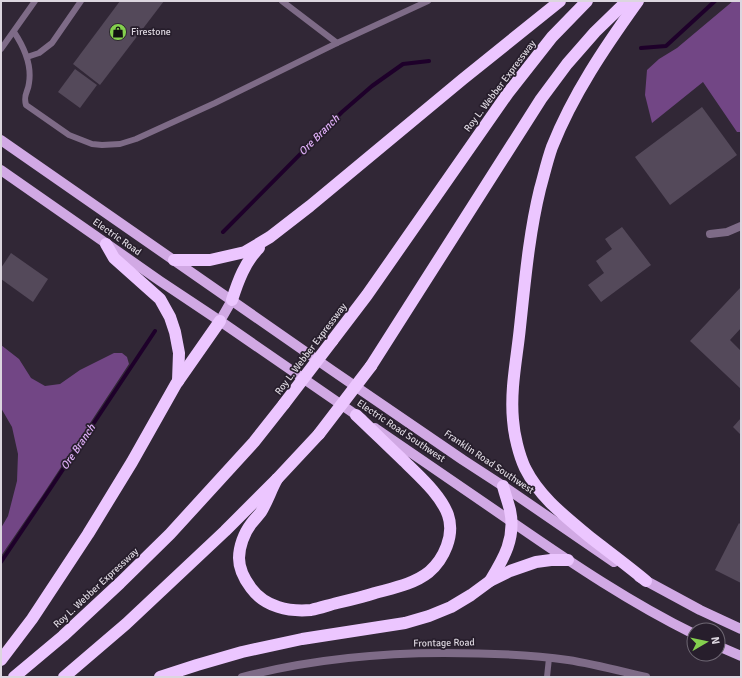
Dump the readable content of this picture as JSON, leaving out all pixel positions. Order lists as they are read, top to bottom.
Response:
{
  "streets": {
    "highway": ["Roy L. Webber Expressway"],
    "main road": ["Electric Road", "Electric Road Southwest", "Franklin Road Southwest"],
    "street": ["Frontage Road"]
  },
  "crossings": [
    ["Electric Road", "Electric Road Southwest"]
  ],
  "water": ["Ore Branch"],
  "places": {
    "shop": ["Firestone"]
  },
  "north": "right"
}
